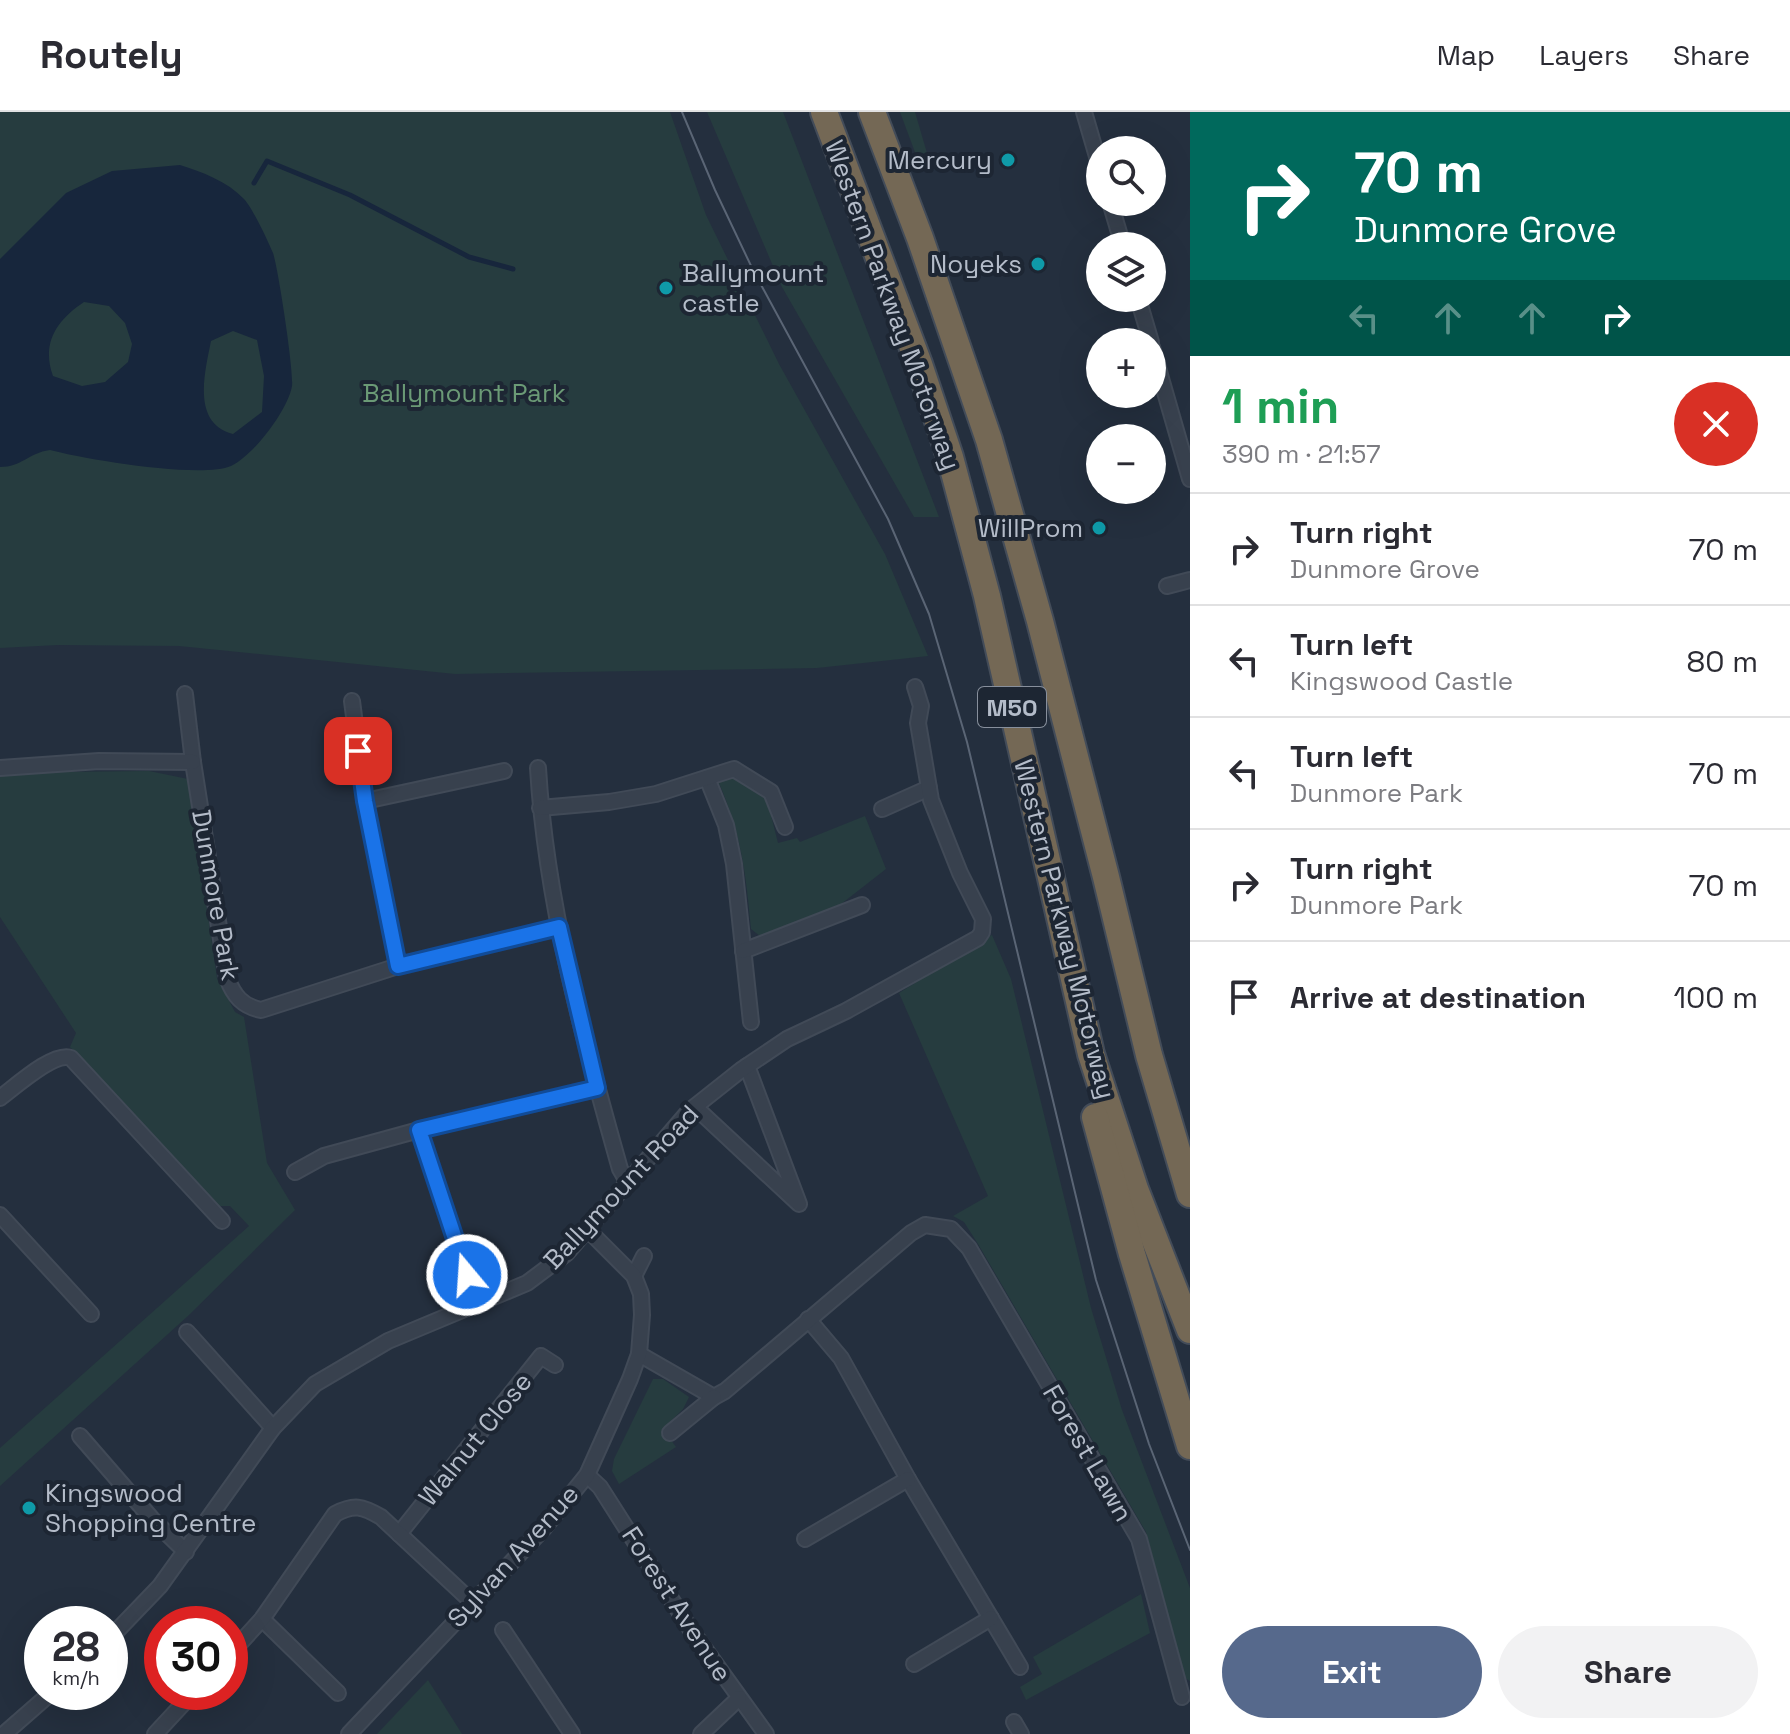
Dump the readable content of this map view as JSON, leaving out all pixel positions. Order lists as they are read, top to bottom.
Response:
{
  "streets": {
    "highway": ["Western Parkway Motorway", "M50"],
    "street": [
      "Dunmore Park",
      "Ballymount Road",
      "Walnut Close",
      "Forest Lawn",
      "Sylvan Avenue",
      "Forest Avenue"
    ]
  },
  "crossings": [
    ["Western Parkway Motorway", "M50"],
    ["Sylvan Avenue", "Forest Avenue"]
  ],
  "parks": ["Ballymount Park"],
  "places": [
    "Mercury",
    "Noyeks",
    "Ballymount castle",
    "WillProm",
    "Kingswood Shopping Centre"
  ],
  "page": {
    "header": "Routely",
    "nav": ["Map", "Layers", "Share"],
    "turn": ["70 m", "Dunmore Grove"],
    "map_buttons": ["+", "−"],
    "heading": ["1 min", "390 m · 21:57"],
    "list": [
      {
        "name": "Turn right",
        "note": "Dunmore Grove",
        "value": "70 m"
      },
      {
        "name": "Turn left",
        "note": "Kingswood Castle",
        "value": "80 m"
      },
      {
        "name": "Turn left",
        "note": "Dunmore Park",
        "value": "70 m"
      },
      {
        "name": "Turn right",
        "note": "Dunmore Park",
        "value": "70 m"
      },
      {
        "name": "Arrive at destination",
        "value": "100 m"
      }
    ],
    "speed": "28 km/h",
    "limit": "30",
    "buttons": ["Exit", "Share"]
  }
}
